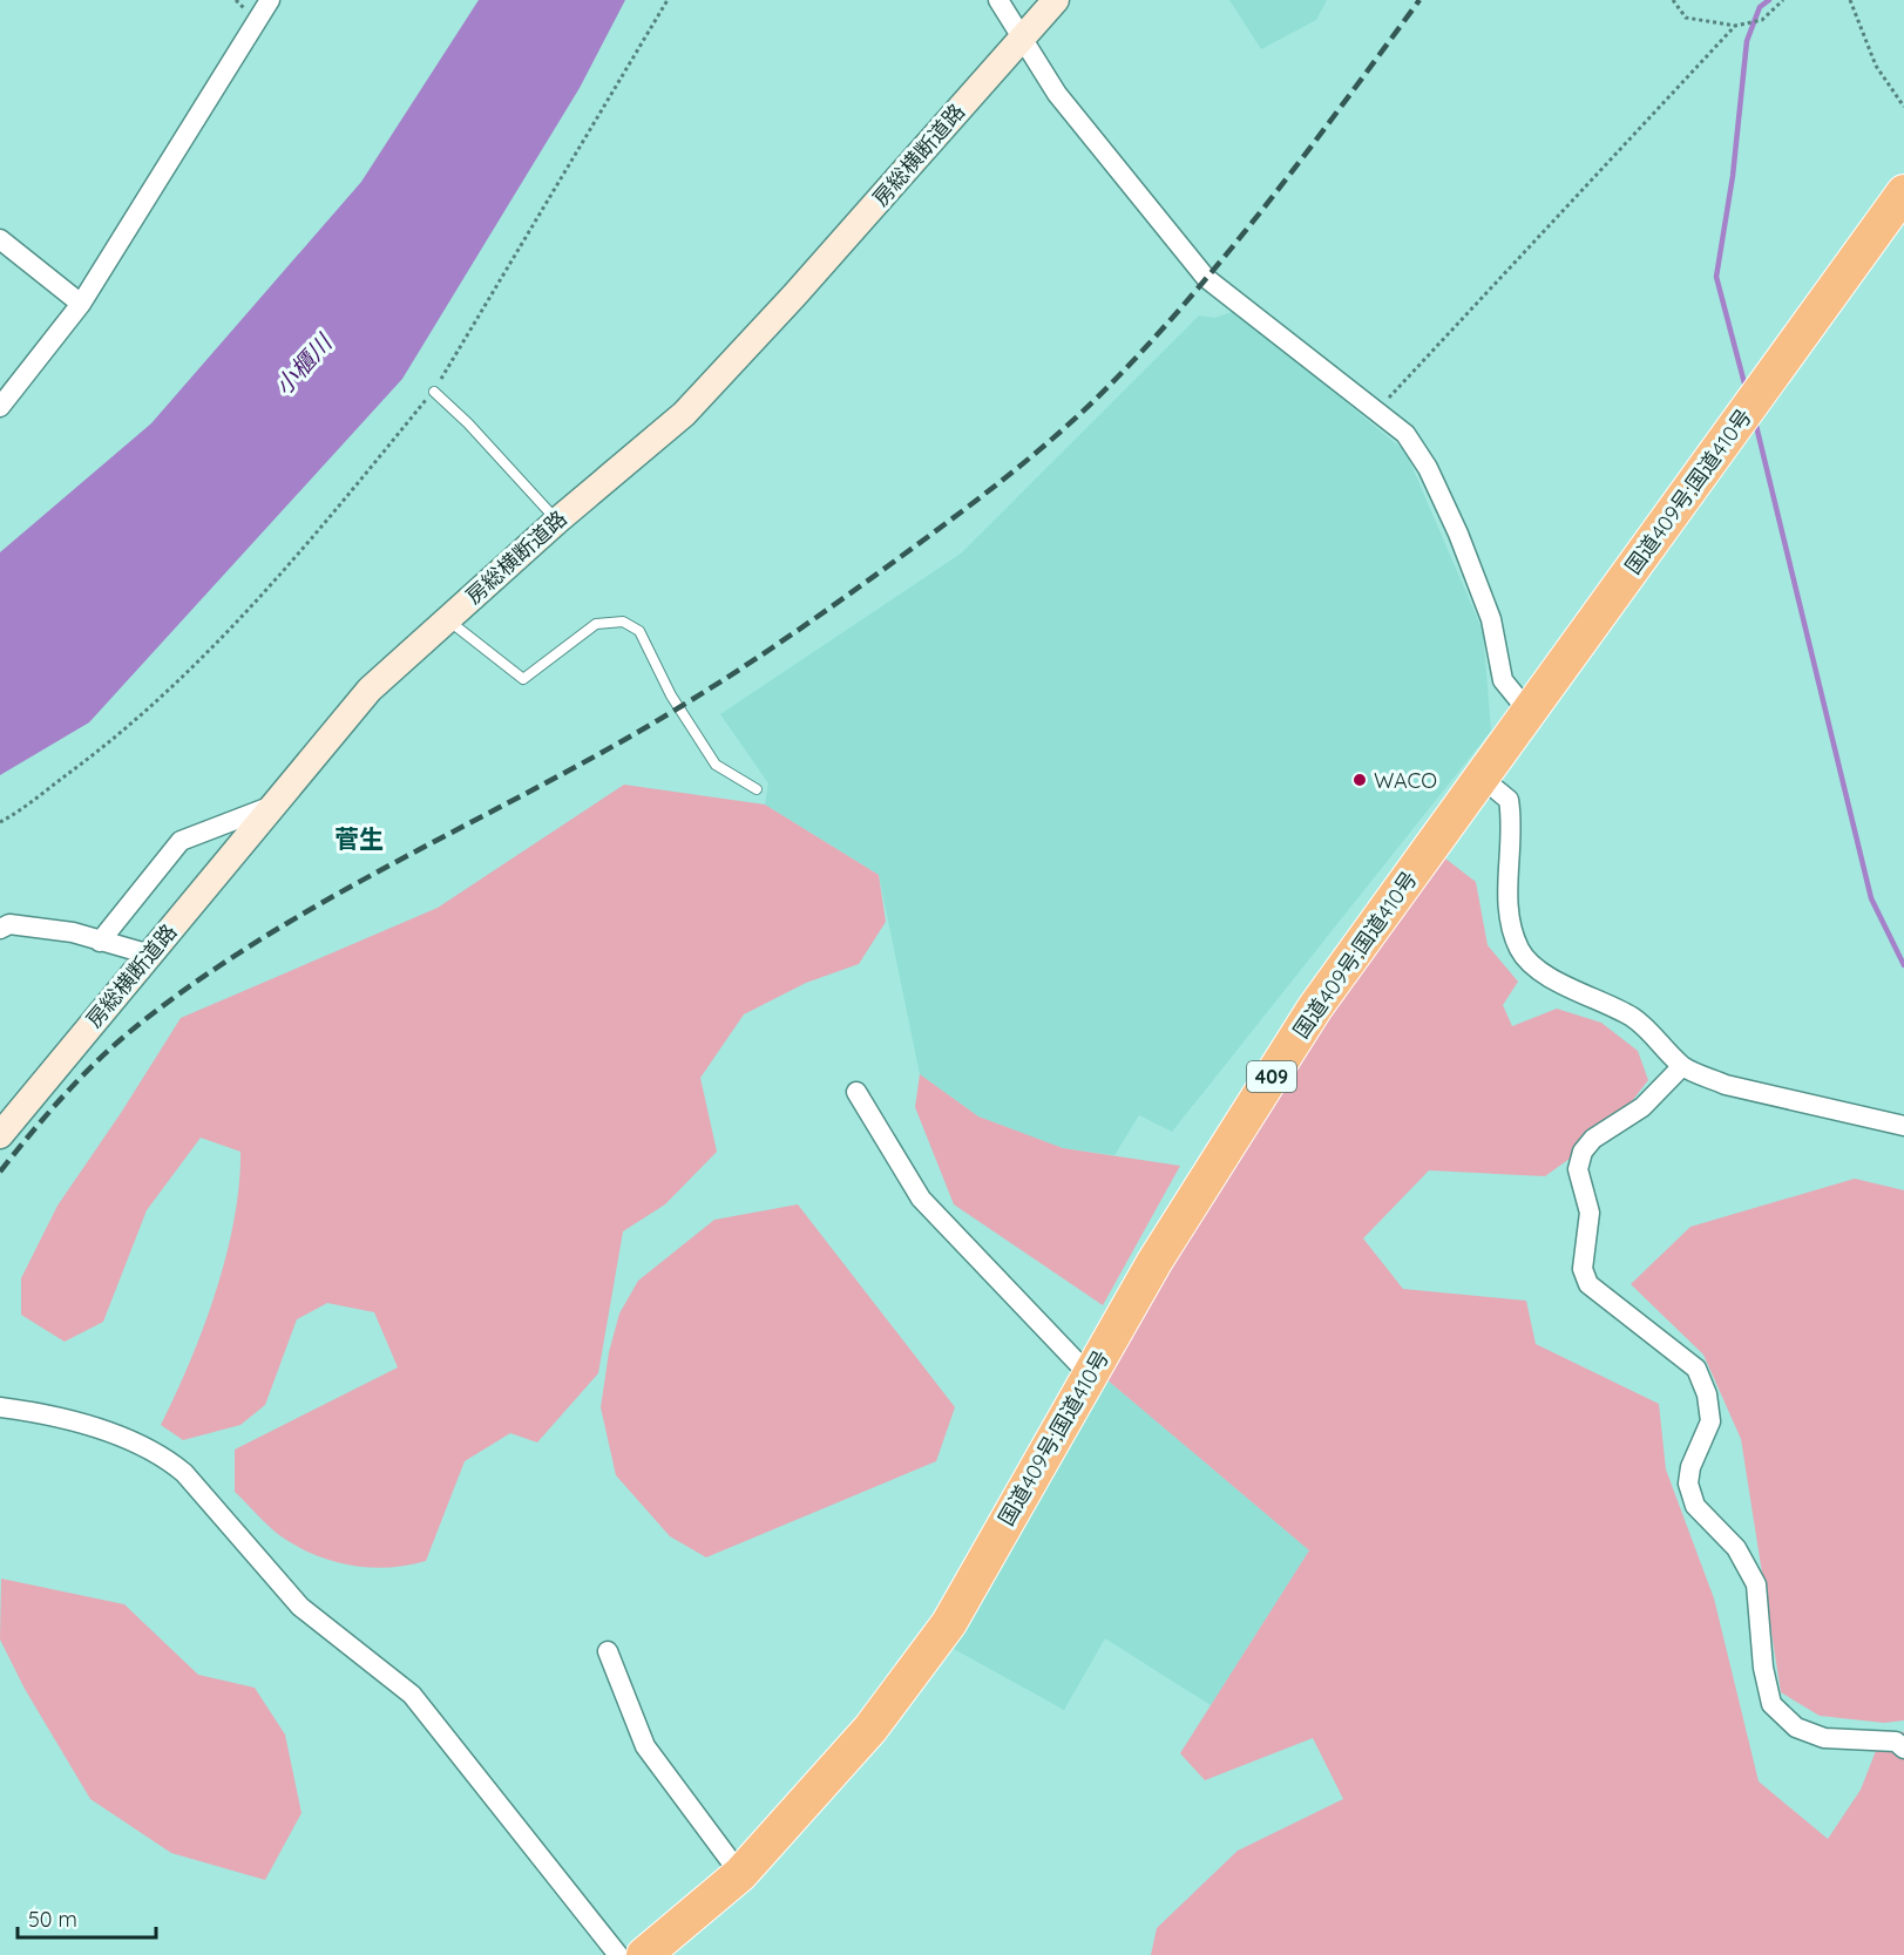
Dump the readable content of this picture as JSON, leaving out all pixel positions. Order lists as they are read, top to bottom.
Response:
{
  "streets": {
    "highway": ["国道409号;国道410号", "409"],
    "street": ["房総横断道路"]
  },
  "districts": ["菅生"],
  "water": ["小櫃川"],
  "places": ["WACO"],
  "scale_bar": "50 m"
}
